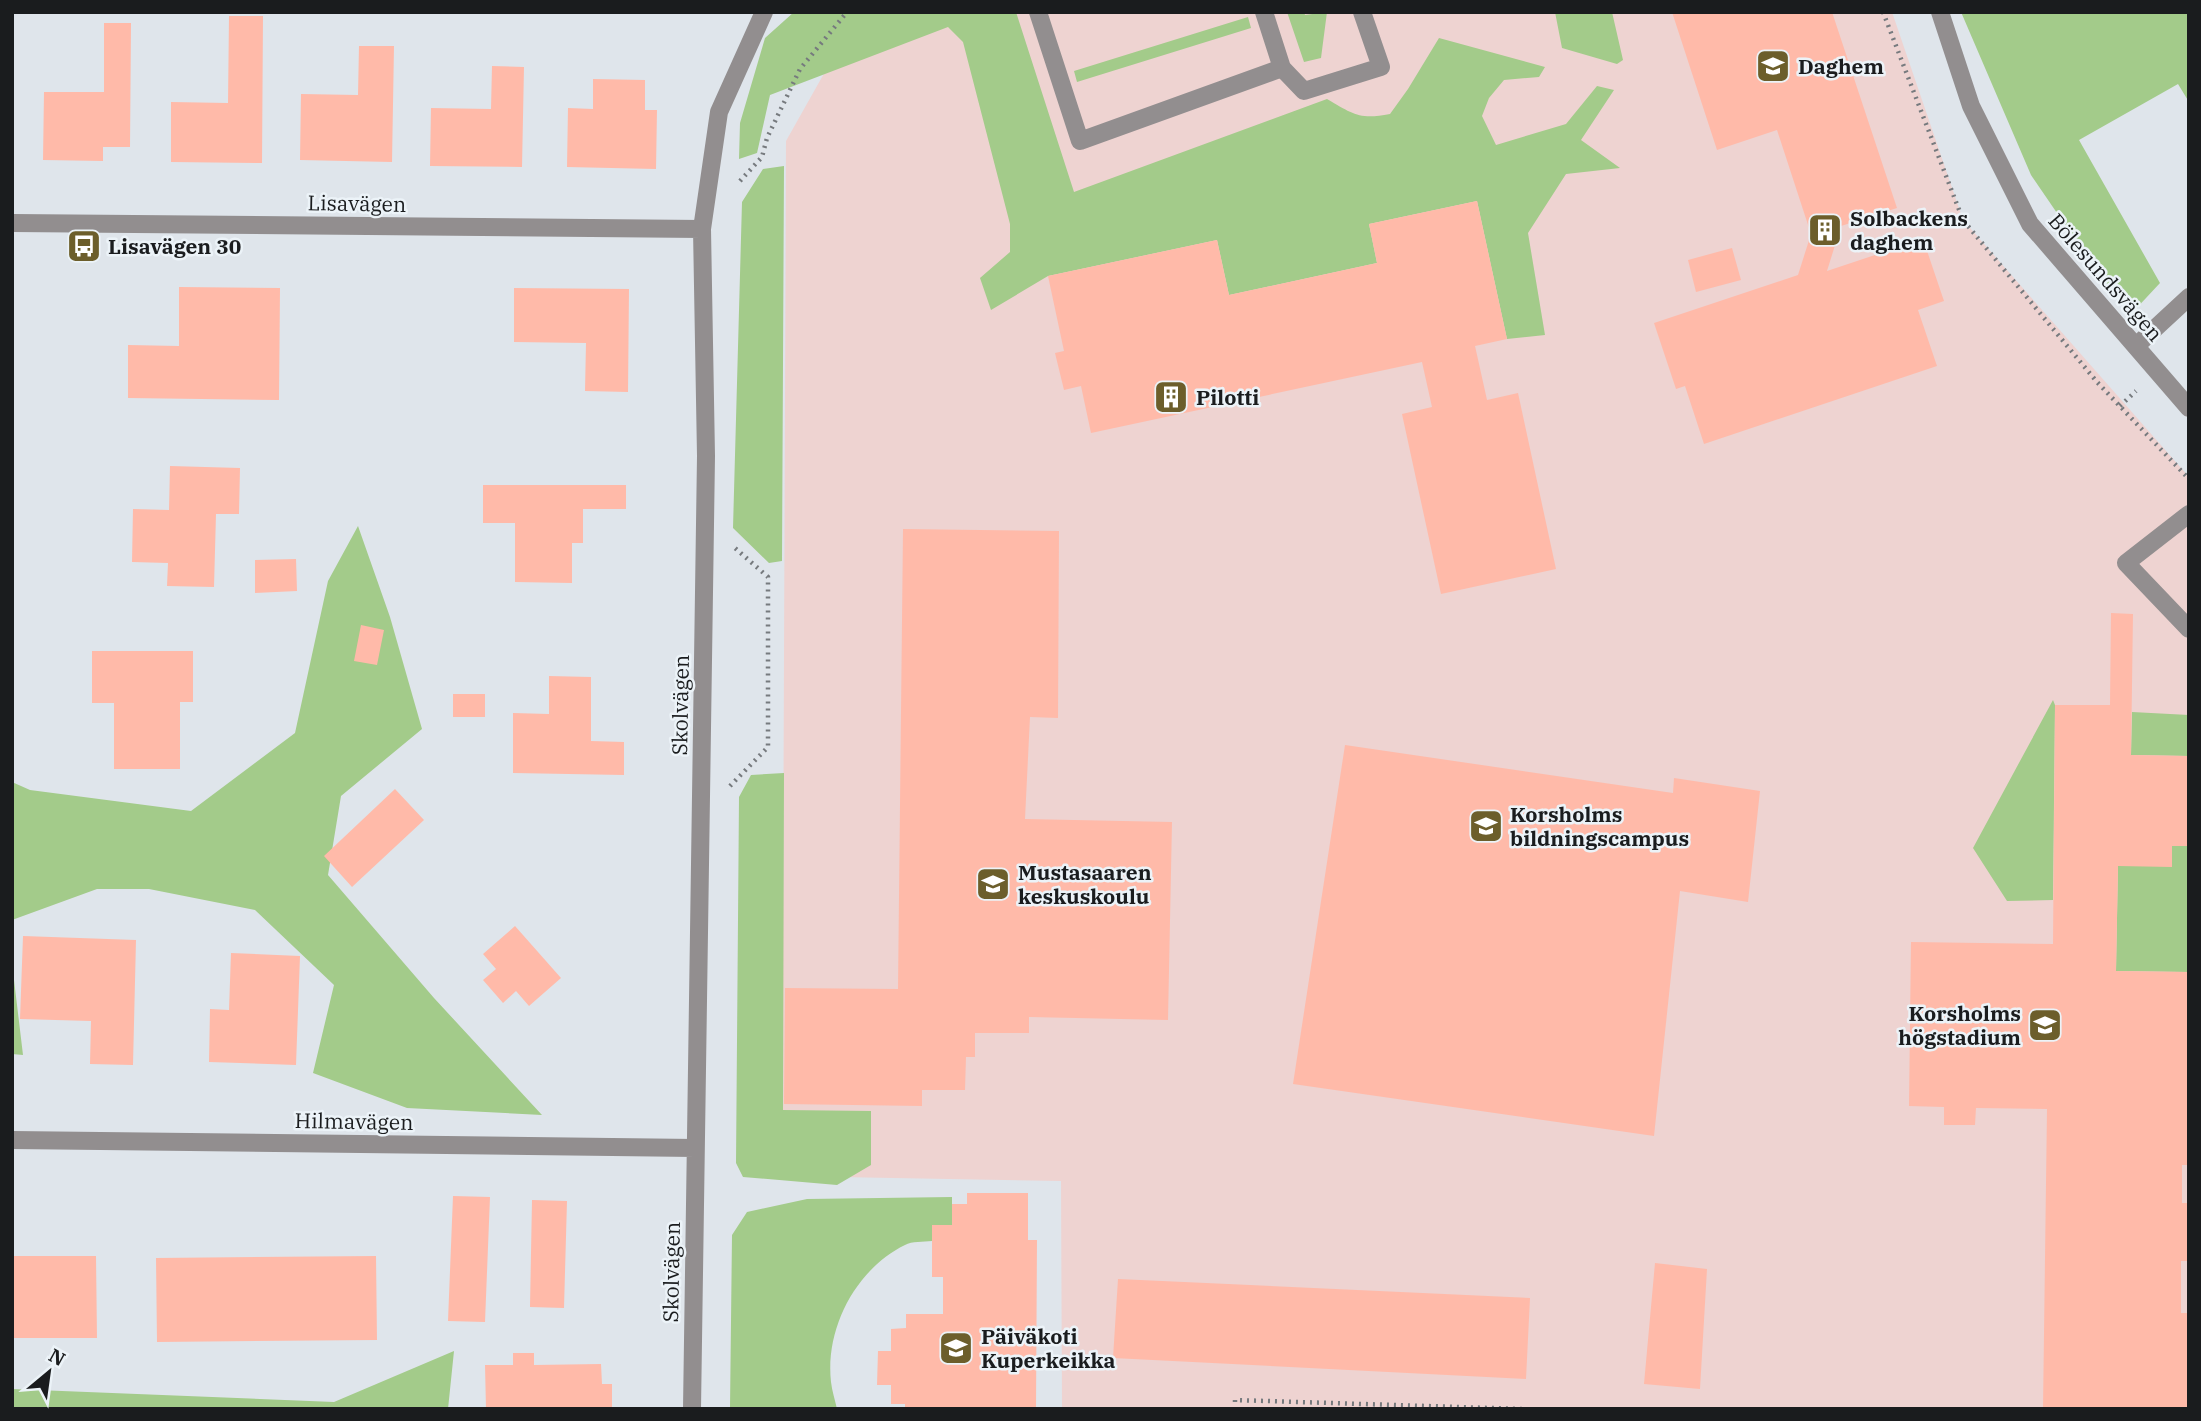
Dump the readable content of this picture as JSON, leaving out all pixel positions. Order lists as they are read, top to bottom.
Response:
{
  "streets": {
    "street": [
      "Lisavägen",
      "Bölesundsvägen",
      "Skolvägen",
      "Hilmavägen"
    ]
  },
  "crossings": [
    ["Lisavägen", "Skolvägen"],
    ["Skolvägen", "Hilmavägen"]
  ],
  "places": {
    "school or university": [
      "Daghem",
      "Korsholms bildningscampus",
      "Mustasaaren keskuskoulu",
      "Korsholms högstadium",
      "Päiväkoti Kuperkeikka"
    ],
    "building": ["Solbackens daghem", "Pilotti"],
    "bus stop": ["Lisavägen 30"]
  },
  "north": "top right"
}
